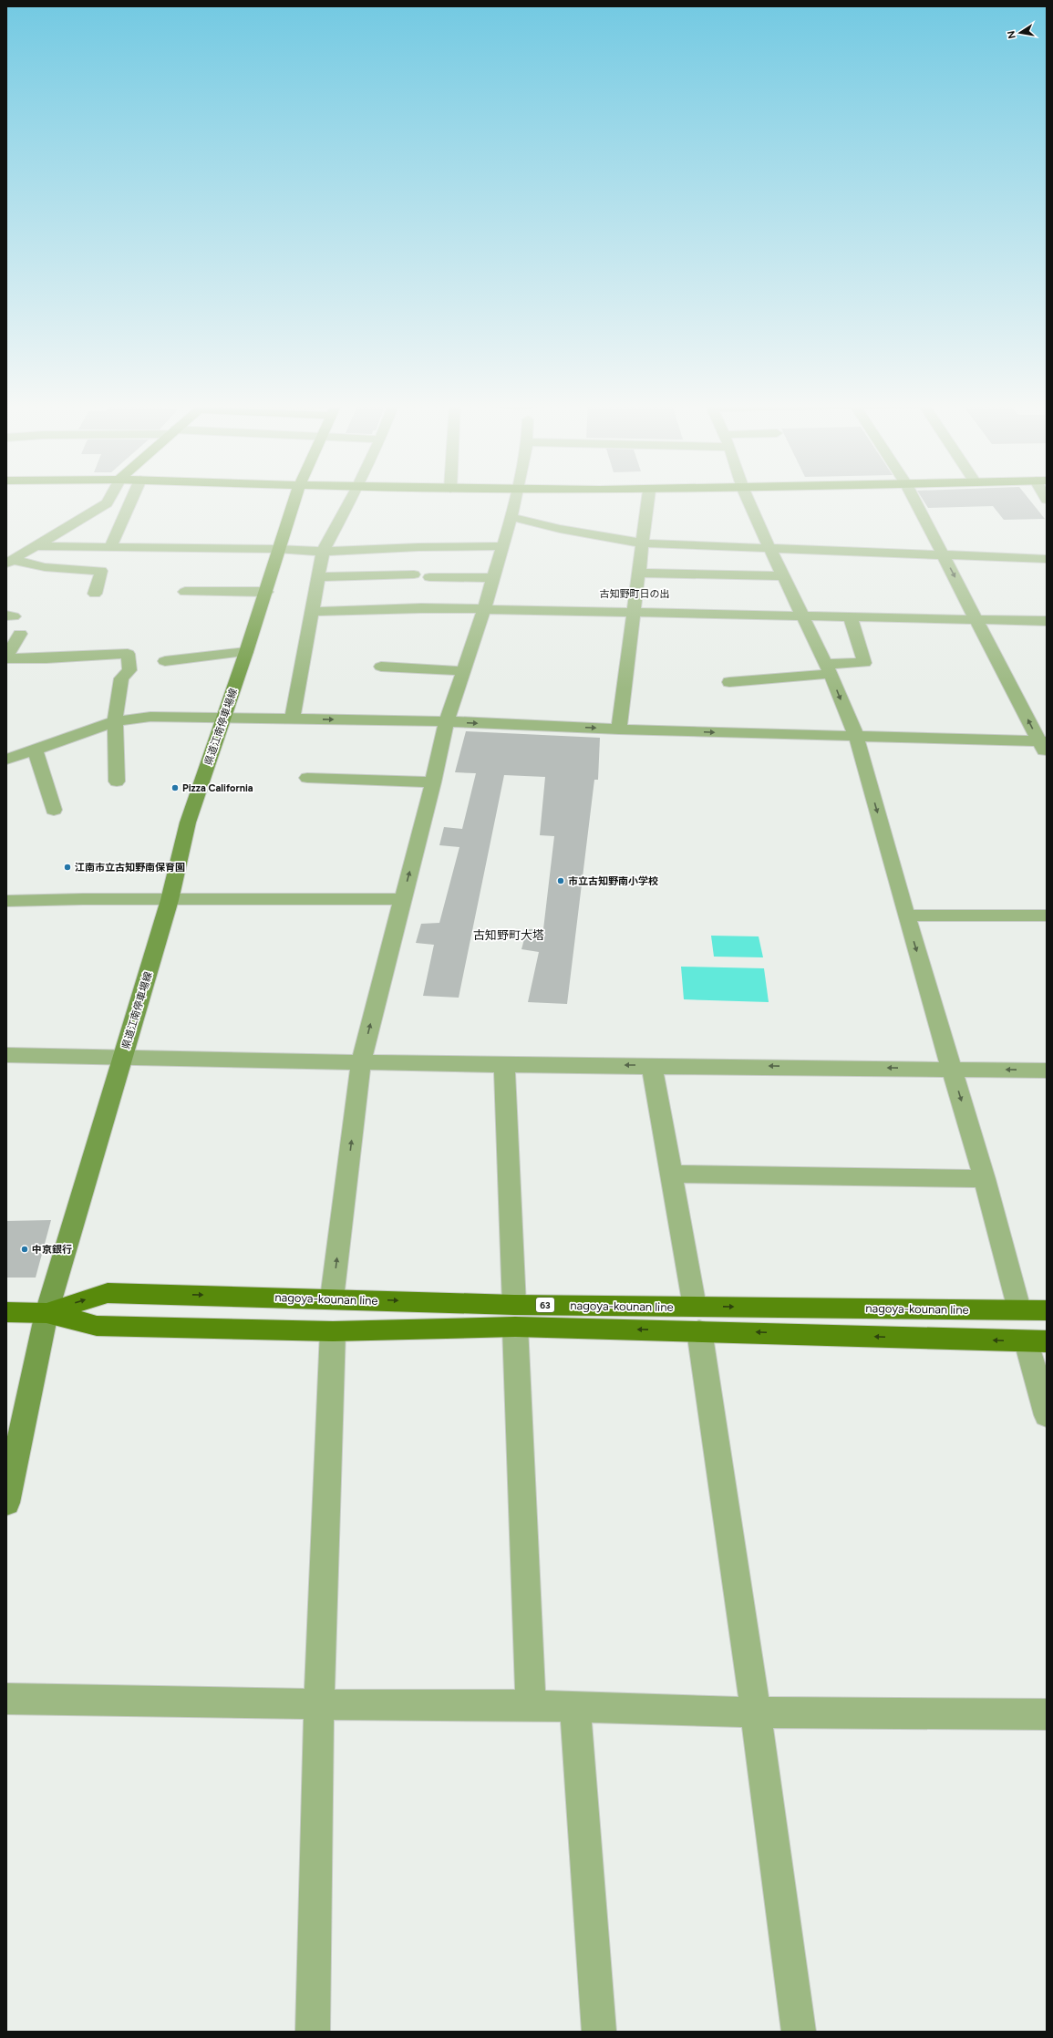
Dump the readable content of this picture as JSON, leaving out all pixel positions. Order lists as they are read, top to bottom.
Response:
{
  "streets": {
    "main road": ["県道江南停車場線", "nagoya-kounan line"]
  },
  "crossings": [
    ["県道江南停車場線", "nagoya-kounan line"]
  ],
  "districts": ["古知野町日の出", "古知野町大塔"],
  "places": [
    "Pizza California",
    "江南市立古知野南保育園",
    "市立古知野南小学校",
    "中京銀行"
  ],
  "north": "left"
}
